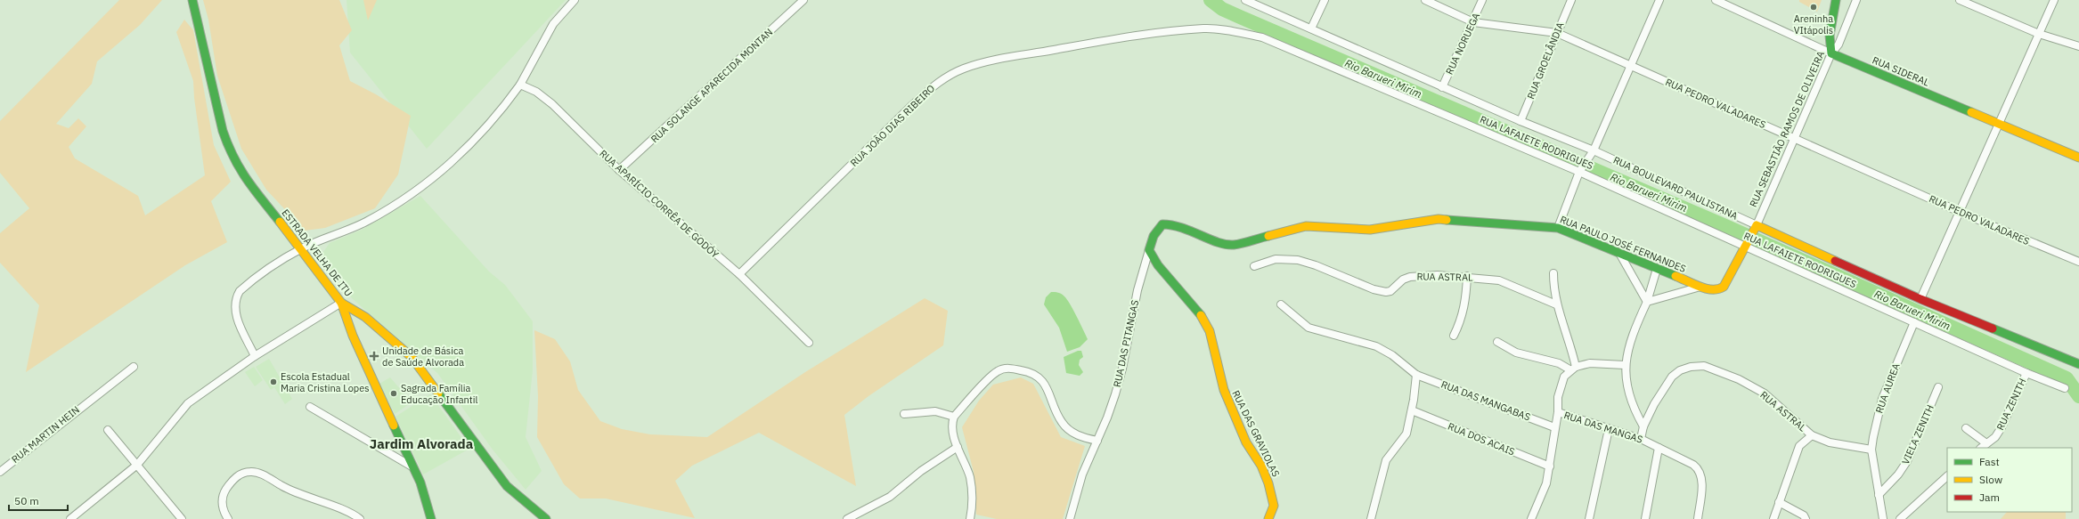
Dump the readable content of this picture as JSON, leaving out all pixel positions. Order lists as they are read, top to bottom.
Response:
{
  "streets": {
    "main road": [
      "RUA SIDERAL",
      "RUA SEBASTIÃO RAMOS DE OLIVEIRA",
      "RUA LAFAIETE RODRIGUES",
      "RUA PAULO JOSÉ FERNANDES",
      "ESTRADA VELHA DE ITU",
      "RUA DAS GRAVIOLAS"
    ],
    "street": [
      "RUA NORUEGA",
      "RUA GROELÂNDIA",
      "RUA SOLANGE APARECIDA MONTAN",
      "RUA PEDRO VALADARES",
      "RUA JOÃO DIAS RIBEIRO",
      "RUA BOULEVARD PAULISTANA",
      "RUA APARÍCIO CORRÊA DE GODÓY",
      "RUA ASTRAL",
      "RUA DAS PITANGAS",
      "RUA AUREA",
      "RUA DAS MANGABAS",
      "RUA ZENITH",
      "RUA DAS MANGAS",
      "RUA MARTIN HEIN",
      "VIELA ZENITH",
      "RUA DOS ACAIS"
    ]
  },
  "crossings": [
    ["RUA NORUEGA", "RUA PEDRO VALADARES"],
    ["RUA NORUEGA", "RUA LAFAIETE RODRIGUES"],
    ["RUA GROELÂNDIA", "RUA PEDRO VALADARES"],
    ["RUA GROELÂNDIA", "RUA LAFAIETE RODRIGUES"],
    ["RUA SIDERAL", "RUA SEBASTIÃO RAMOS DE OLIVEIRA"],
    ["RUA SOLANGE APARECIDA MONTAN", "RUA APARÍCIO CORRÊA DE GODÓY"],
    ["RUA PEDRO VALADARES", "RUA SEBASTIÃO RAMOS DE OLIVEIRA"],
    ["RUA JOÃO DIAS RIBEIRO", "RUA LAFAIETE RODRIGUES"],
    ["RUA JOÃO DIAS RIBEIRO", "RUA APARÍCIO CORRÊA DE GODÓY"],
    ["RUA SEBASTIÃO RAMOS DE OLIVEIRA", "RUA LAFAIETE RODRIGUES"],
    ["RUA SEBASTIÃO RAMOS DE OLIVEIRA", "RUA BOULEVARD PAULISTANA"],
    ["RUA SEBASTIÃO RAMOS DE OLIVEIRA", "RUA PAULO JOSÉ FERNANDES"],
    ["RUA LAFAIETE RODRIGUES", "RUA BOULEVARD PAULISTANA"],
    ["RUA LAFAIETE RODRIGUES", "RUA PAULO JOSÉ FERNANDES"],
    ["RUA LAFAIETE RODRIGUES", "RUA AUREA"],
    ["RUA LAFAIETE RODRIGUES", "RUA ZENITH"],
    ["RUA PAULO JOSÉ FERNANDES", "RUA DAS PITANGAS"],
    ["RUA PAULO JOSÉ FERNANDES", "RUA DAS GRAVIOLAS"],
    ["RUA ASTRAL", "RUA AUREA"],
    ["RUA ASTRAL", "RUA DAS MANGAS"],
    ["RUA DAS PITANGAS", "RUA DAS GRAVIOLAS"],
    ["RUA AUREA", "VIELA ZENITH"]
  ],
  "districts": ["Jardim Alvorada"],
  "water": ["Rio Barueri Mirim"],
  "places": {
    "other": ["Areninha VItápolis", "Escola Estadual Maria Cristina Lopes", "Sagrada Família Educação Infantil"],
    "health": ["Unidade de Básica de Saúde Alvorada"]
  },
  "legend": ["Fast", "Slow", "Jam"],
  "scale_bar": "50 m"
}
